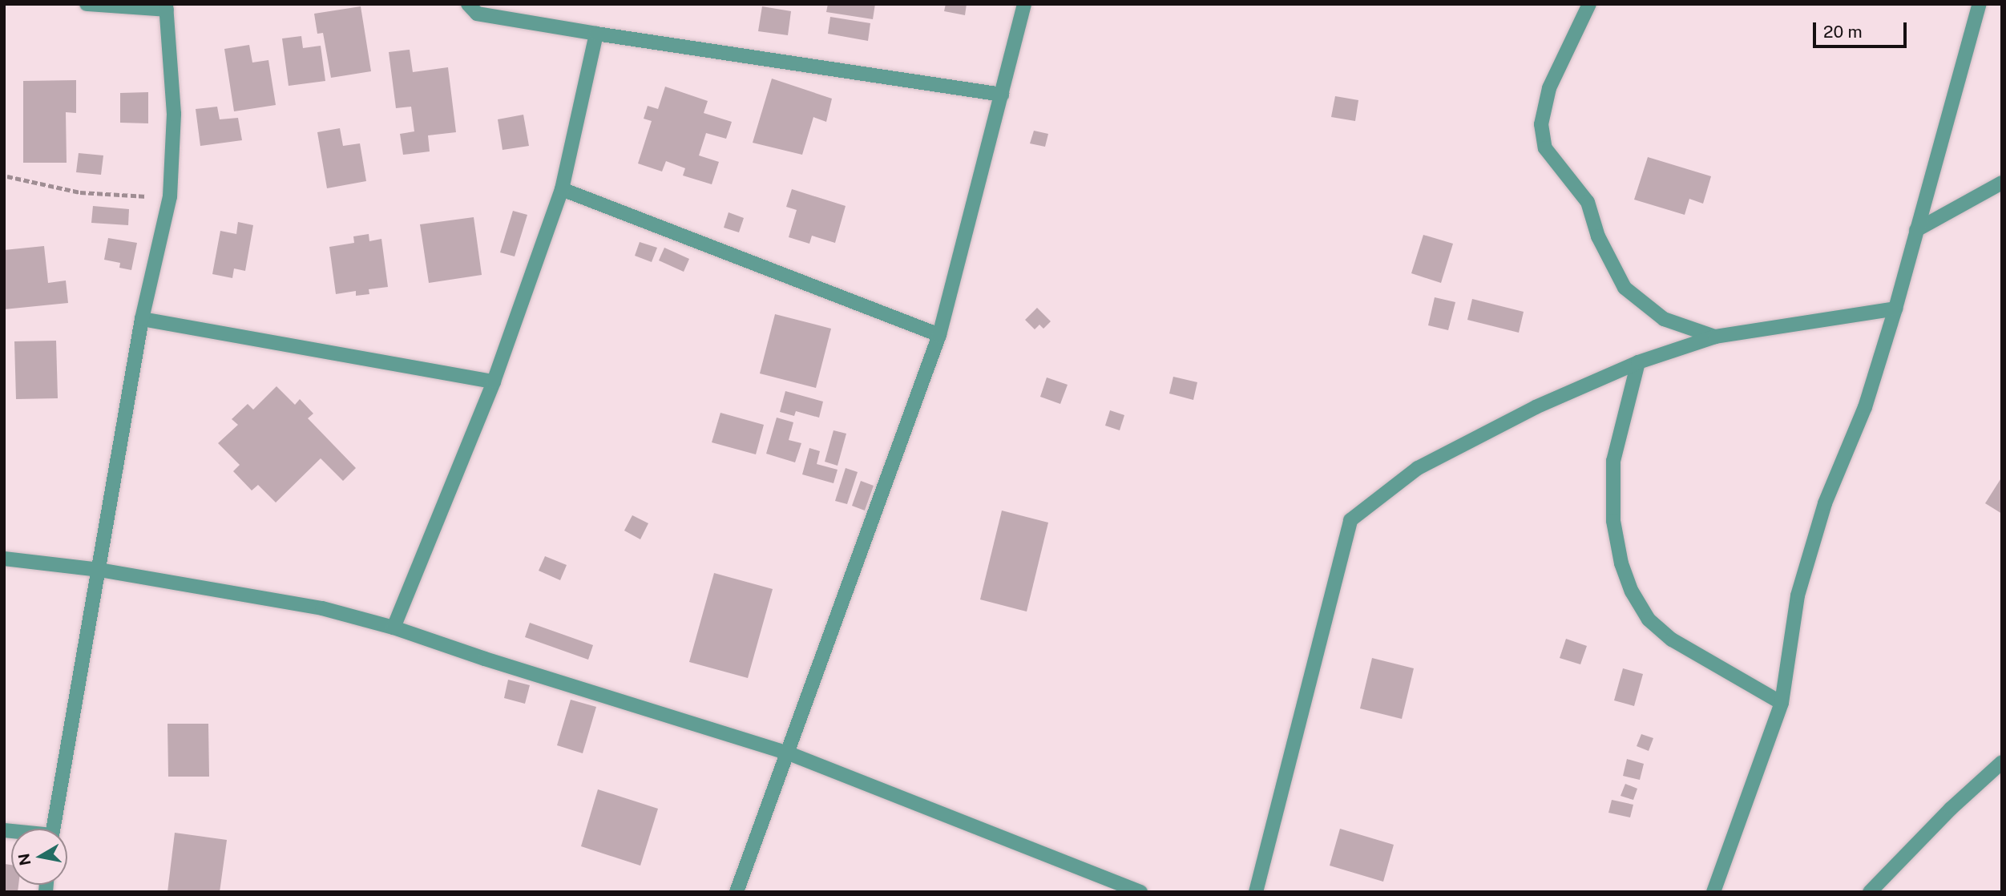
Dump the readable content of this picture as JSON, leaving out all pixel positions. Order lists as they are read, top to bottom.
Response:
{
  "scale_bar": "20 m",
  "north": "left"
}
